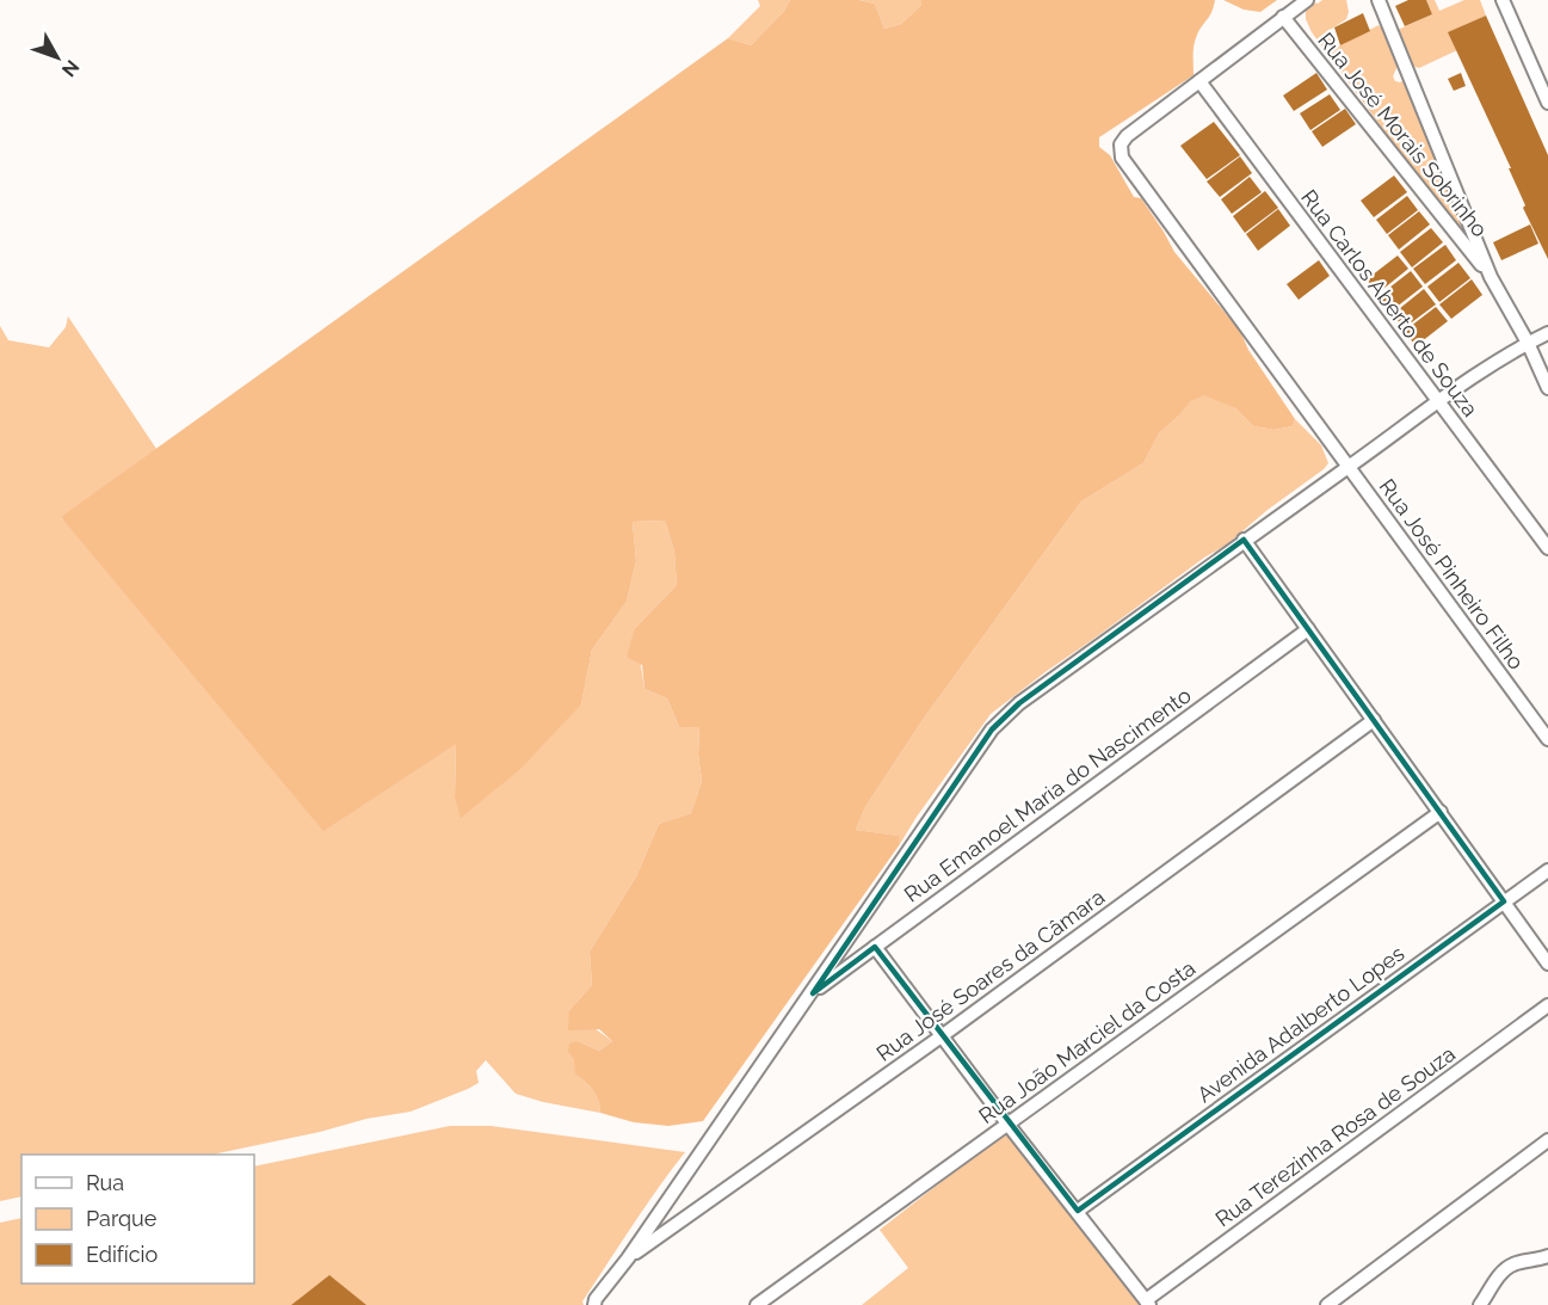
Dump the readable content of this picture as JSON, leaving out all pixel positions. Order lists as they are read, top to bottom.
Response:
{
  "streets": {
    "street": [
      "Rua José Morais Sobrinho",
      "Rua Carlos Aberto de Souza",
      "Rua José Pinheiro Filho",
      "Rua Emanoel Maria do Nascimento",
      "Rua José Soares da Câmara",
      "Avenida Adalberto Lopes",
      "Rua João Marciel da Costa",
      "Rua Terezinha Rosa de Souza"
    ]
  },
  "crossings": [
    ["Rua José Morais Sobrinho", "Rua José Pinheiro Filho"],
    ["Rua Carlos Aberto de Souza", "Rua José Pinheiro Filho"]
  ],
  "legend": ["Rua", "Parque", "Edifício"],
  "north": "bottom right"
}
